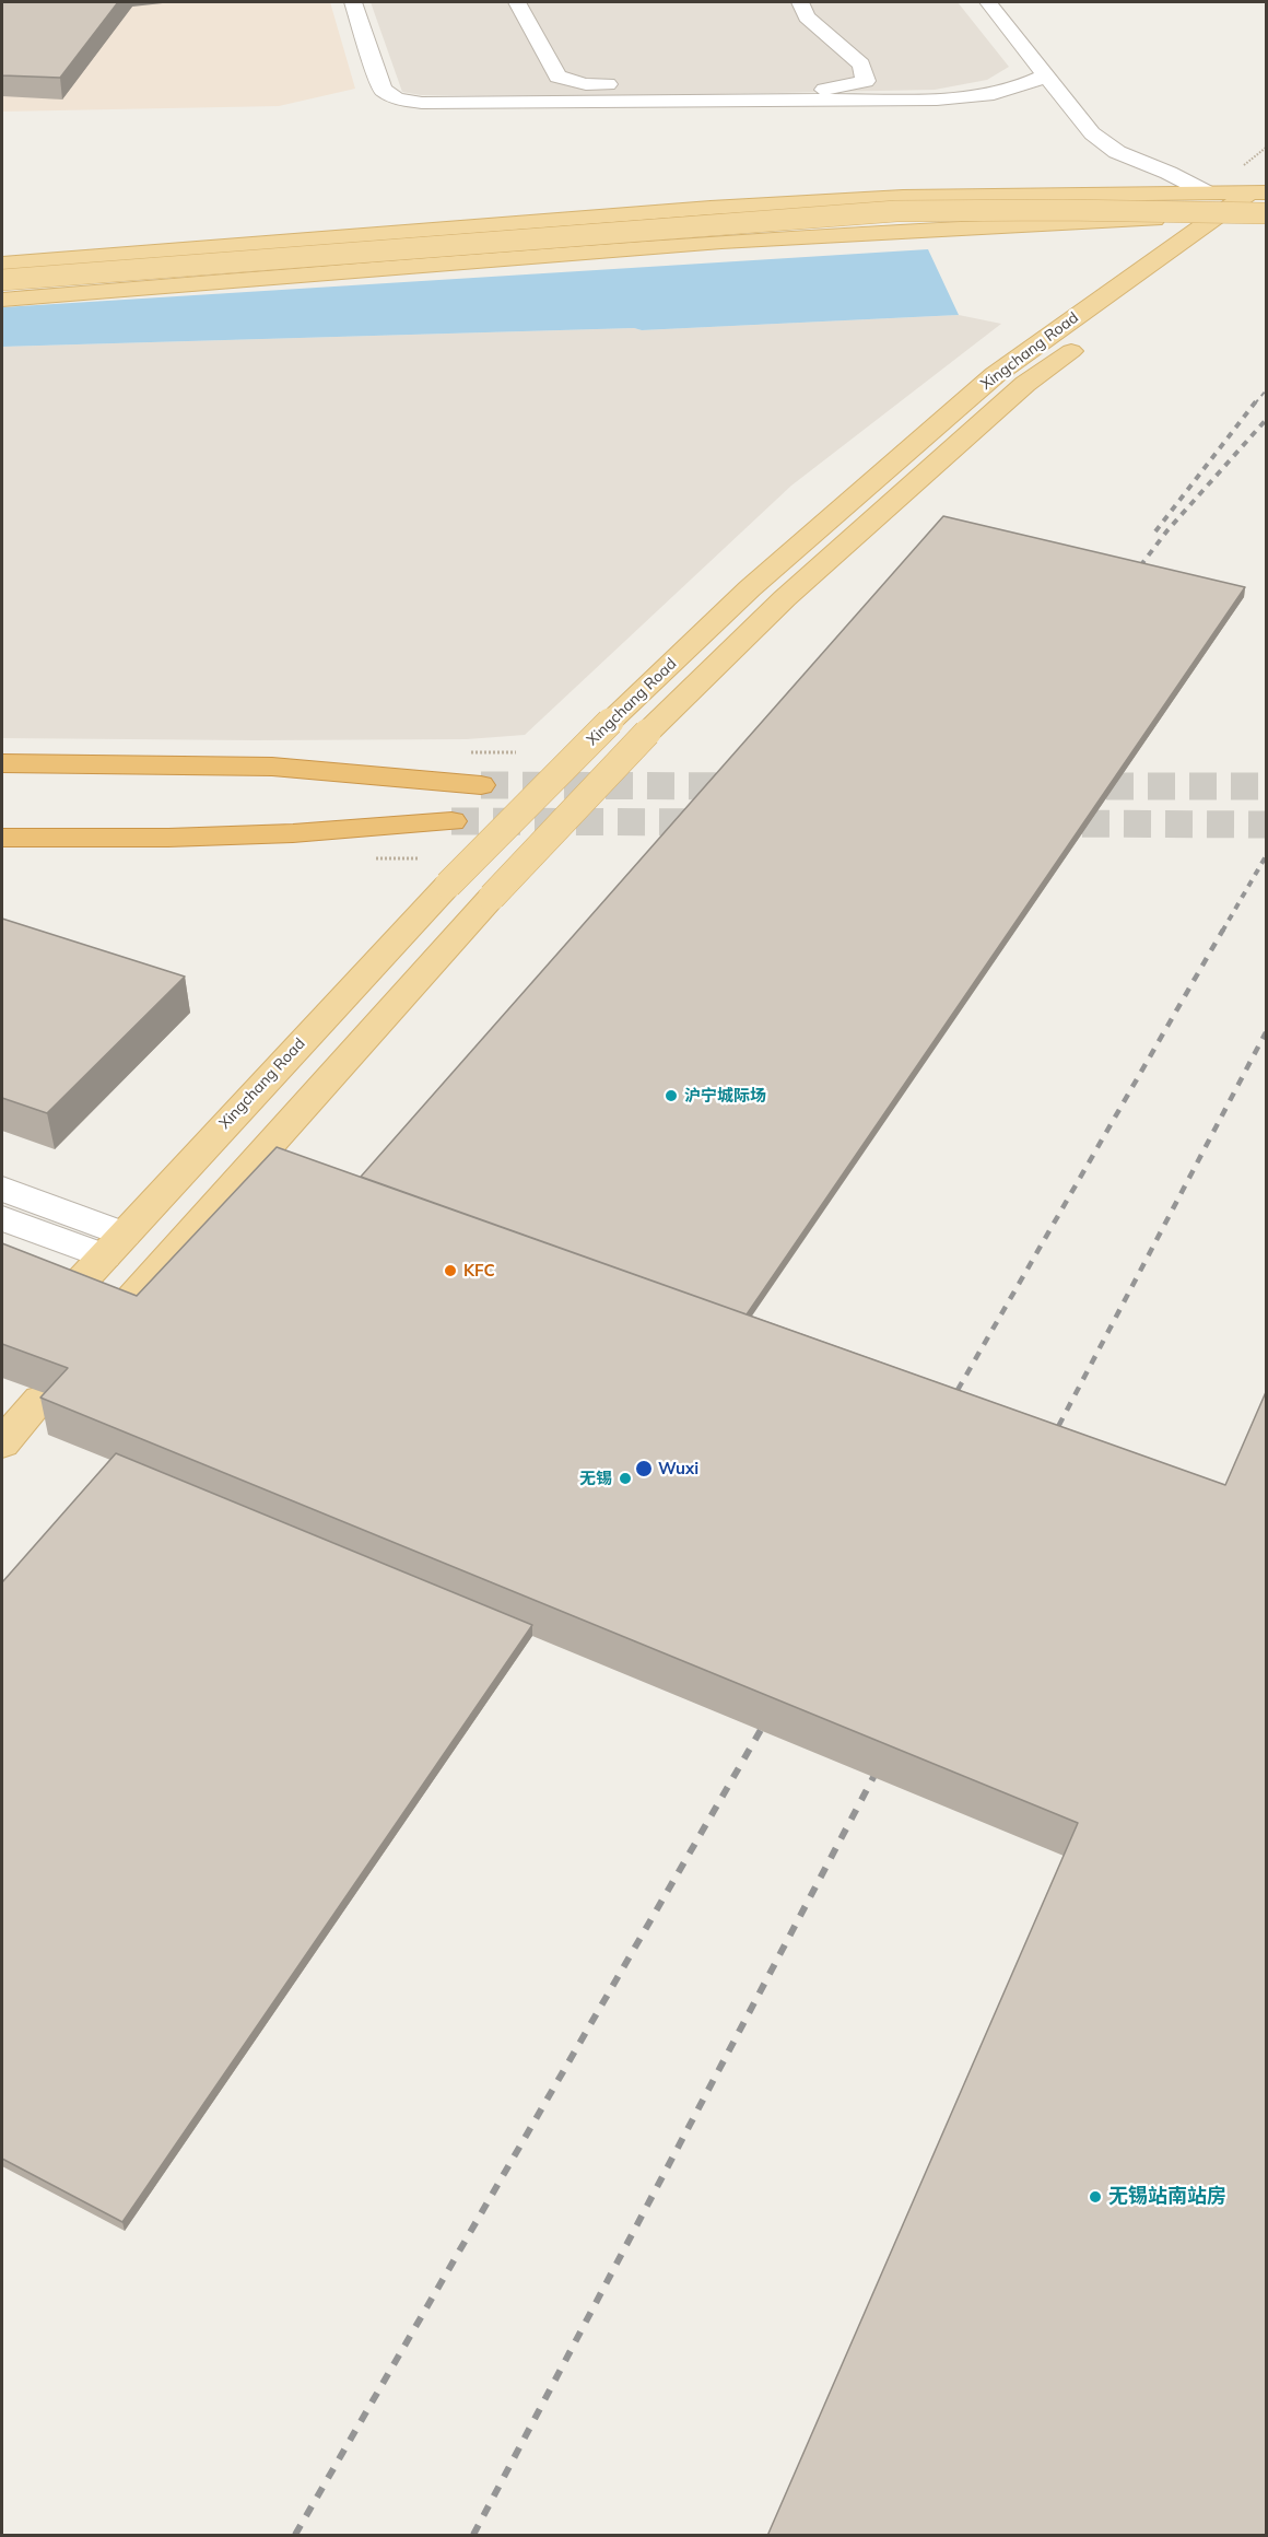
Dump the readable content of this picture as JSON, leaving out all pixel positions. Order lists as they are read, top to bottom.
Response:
{
  "streets": {
    "main road": ["Xingchang Road"]
  },
  "places": [
    "沪宁城际场",
    "KFC",
    "Wuxi",
    "无锡",
    "无锡站南站房"
  ]
}
